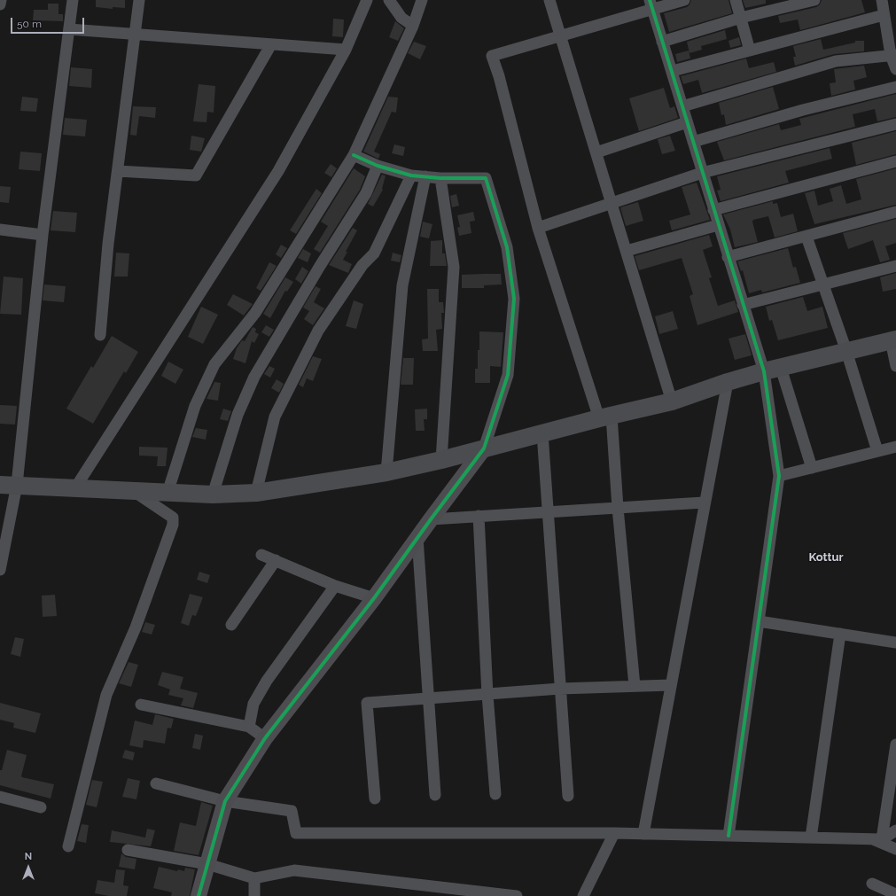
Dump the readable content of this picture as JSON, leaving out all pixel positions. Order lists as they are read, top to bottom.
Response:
{
  "districts": ["Kottur"],
  "scale_bar": "50 m",
  "north": "top"
}
